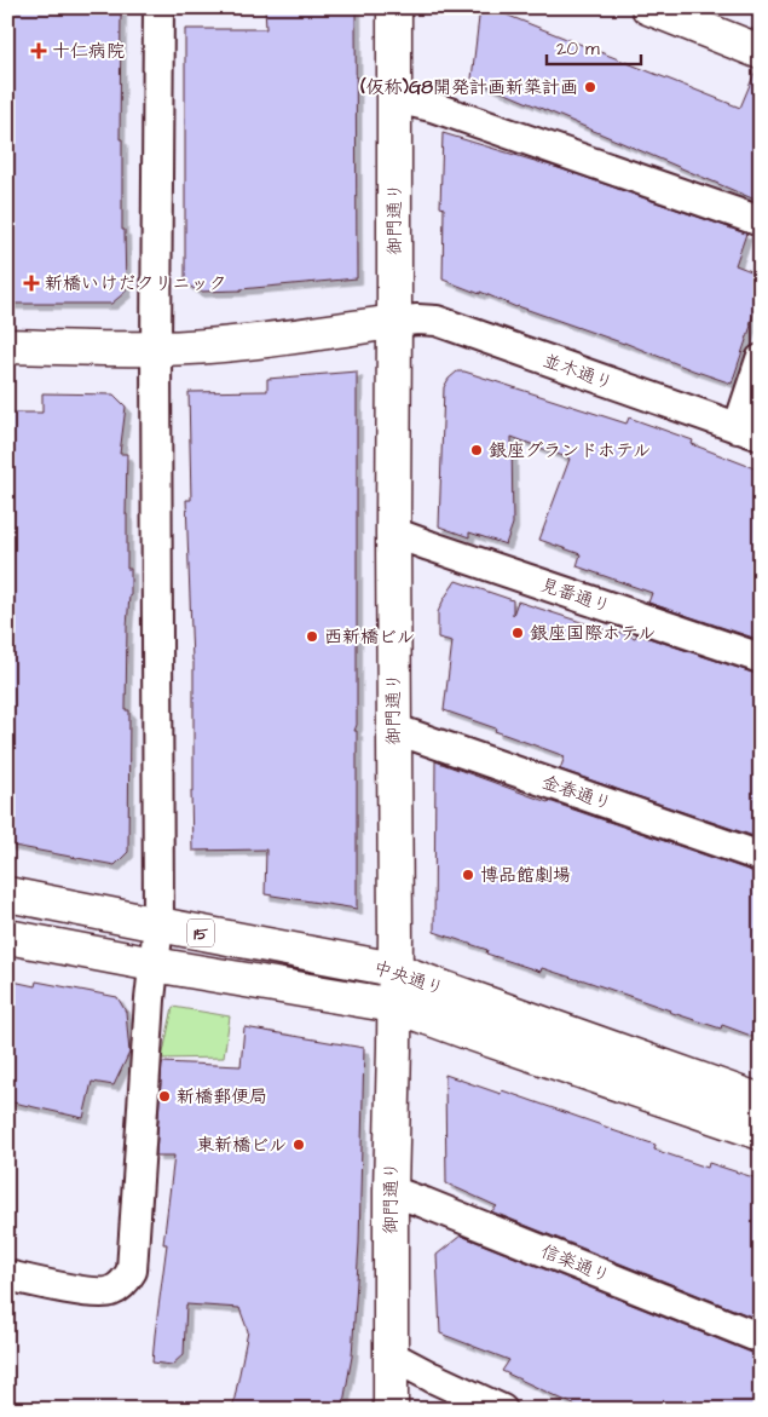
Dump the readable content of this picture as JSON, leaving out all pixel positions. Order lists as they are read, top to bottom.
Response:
{
  "streets": {
    "main road": ["御門通り", "15", "中央通り"],
    "street": [
      "並木通り",
      "見番通り",
      "金春通り",
      "信楽通り"
    ]
  },
  "crossings": [
    ["御門通り", "並木通り"],
    ["御門通り", "見番通り"],
    ["御門通り", "金春通り"],
    ["御門通り", "中央通り"],
    ["御門通り", "信楽通り"]
  ],
  "places": {
    "health": ["十仁病院", "新橋いけだクリニック"],
    "other": [
      "(仮称)G8開発計画新築計画",
      "銀座グランドホテル",
      "銀座国際ホテル",
      "西新橋ビル",
      "博品館劇場",
      "新橋郵便局",
      "東新橋ビル"
    ]
  },
  "scale_bar": "20 m"
}
